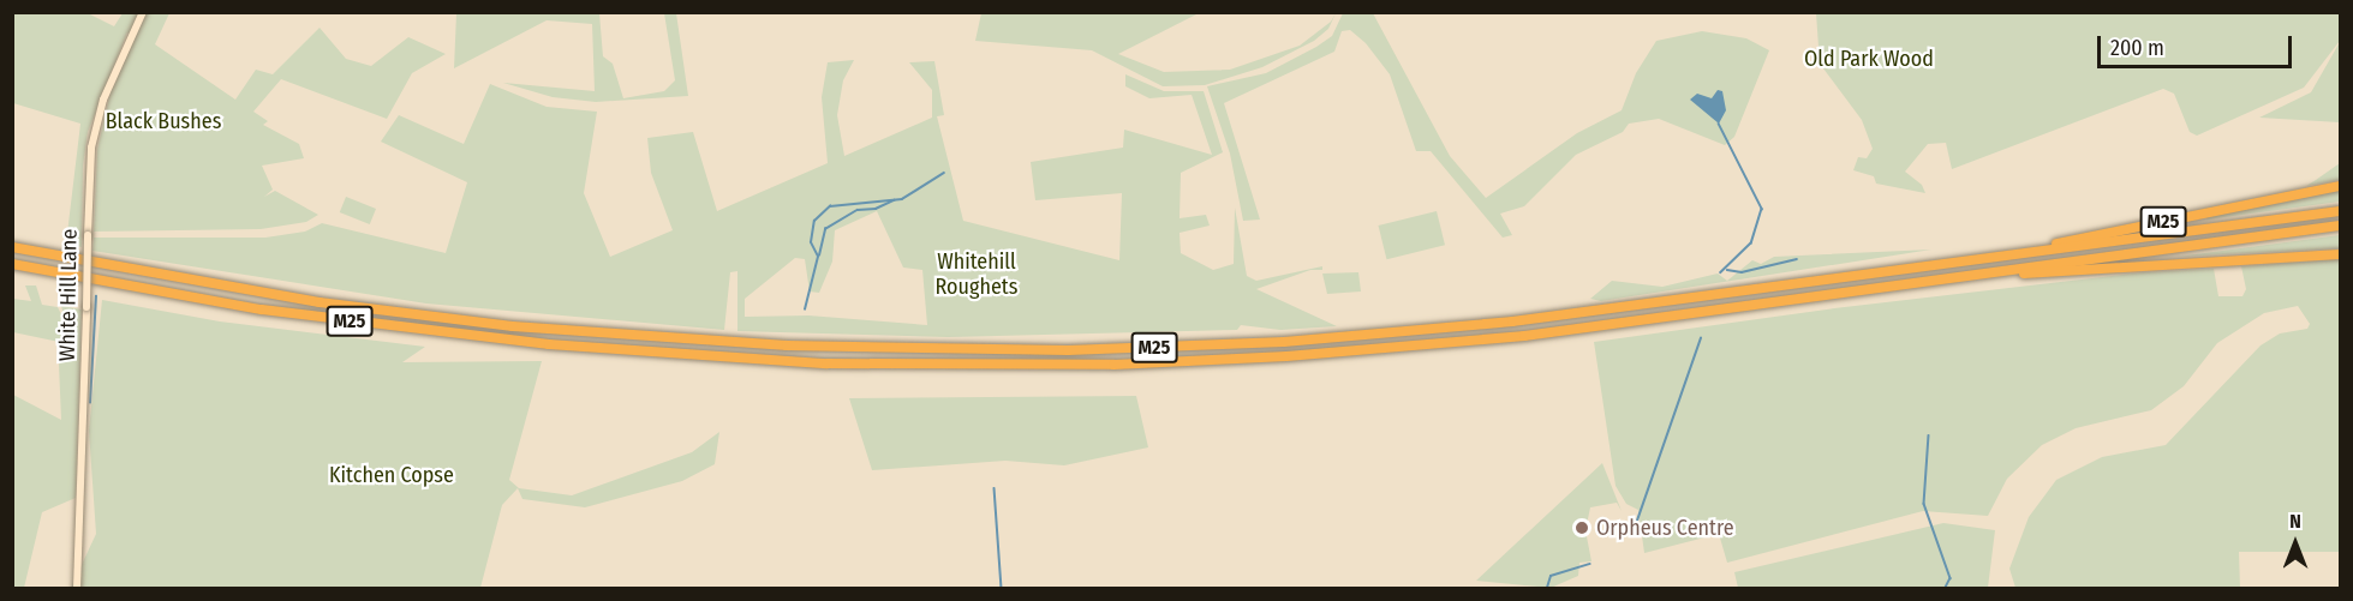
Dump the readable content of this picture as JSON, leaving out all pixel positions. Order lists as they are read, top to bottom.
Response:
{
  "streets": {
    "highway": ["M25"],
    "street": ["White Hill Lane"]
  },
  "parks": [
    "Old Park Wood",
    "Black Bushes",
    "Whitehill Roughets",
    "Kitchen Copse"
  ],
  "places": ["Orpheus Centre"],
  "scale_bar": "200 m",
  "north": "top"
}
